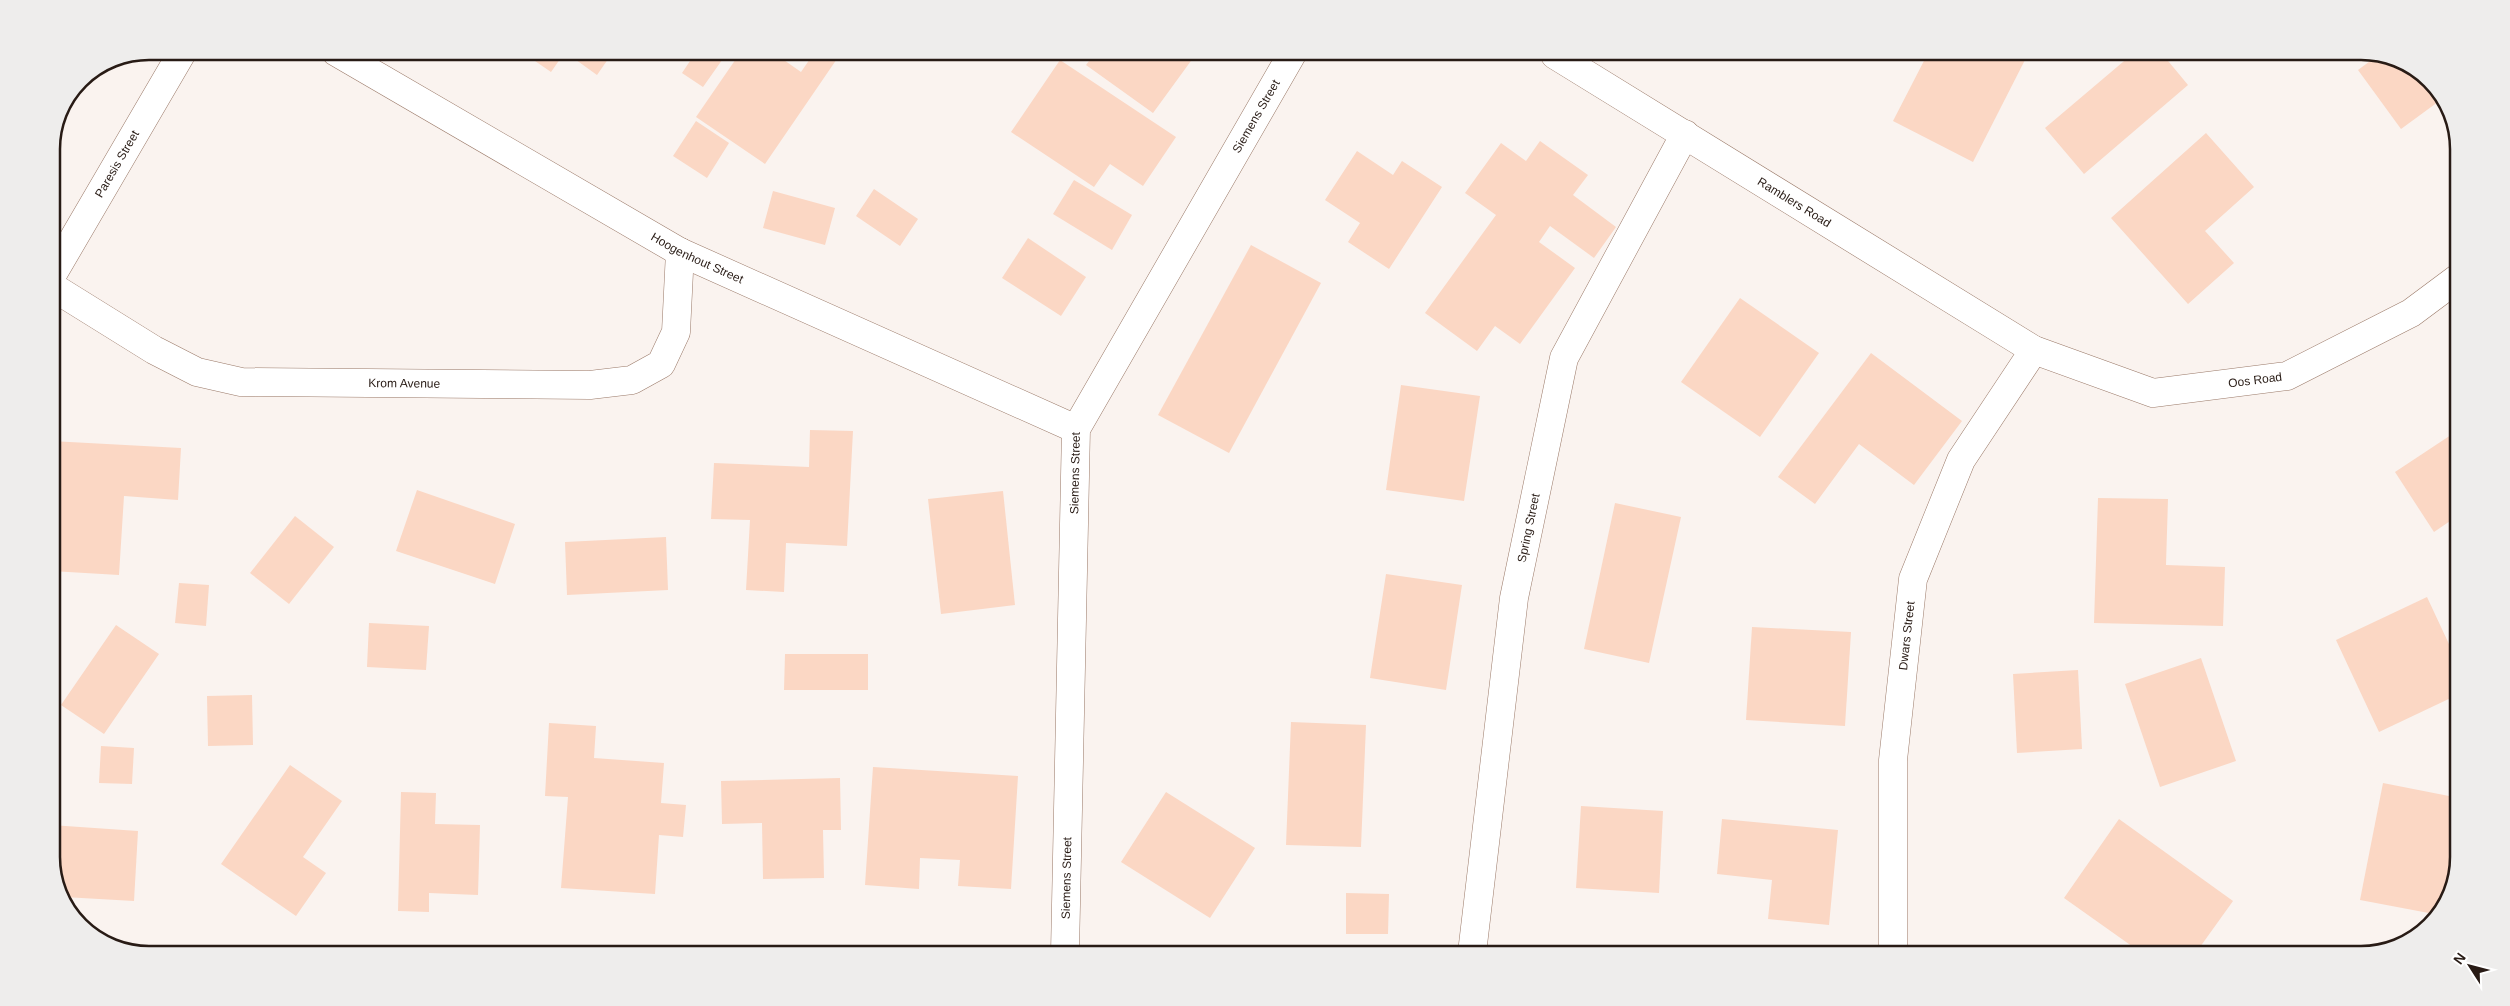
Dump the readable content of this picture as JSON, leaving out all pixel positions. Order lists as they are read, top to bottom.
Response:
{
  "streets": {
    "street": [
      "Siemens Street",
      "Paresis Street",
      "Ramblers Road",
      "Hoogenhout Street",
      "Oos Road",
      "Krom Avenue",
      "Spring Street",
      "Dwars Street"
    ]
  },
  "crossings": [
    ["Siemens Street", "Hoogenhout Street"],
    ["Ramblers Road", "Oos Road"],
    ["Ramblers Road", "Spring Street"],
    ["Ramblers Road", "Dwars Street"],
    ["Hoogenhout Street", "Krom Avenue"],
    ["Oos Road", "Dwars Street"]
  ],
  "north": "top left"
}
